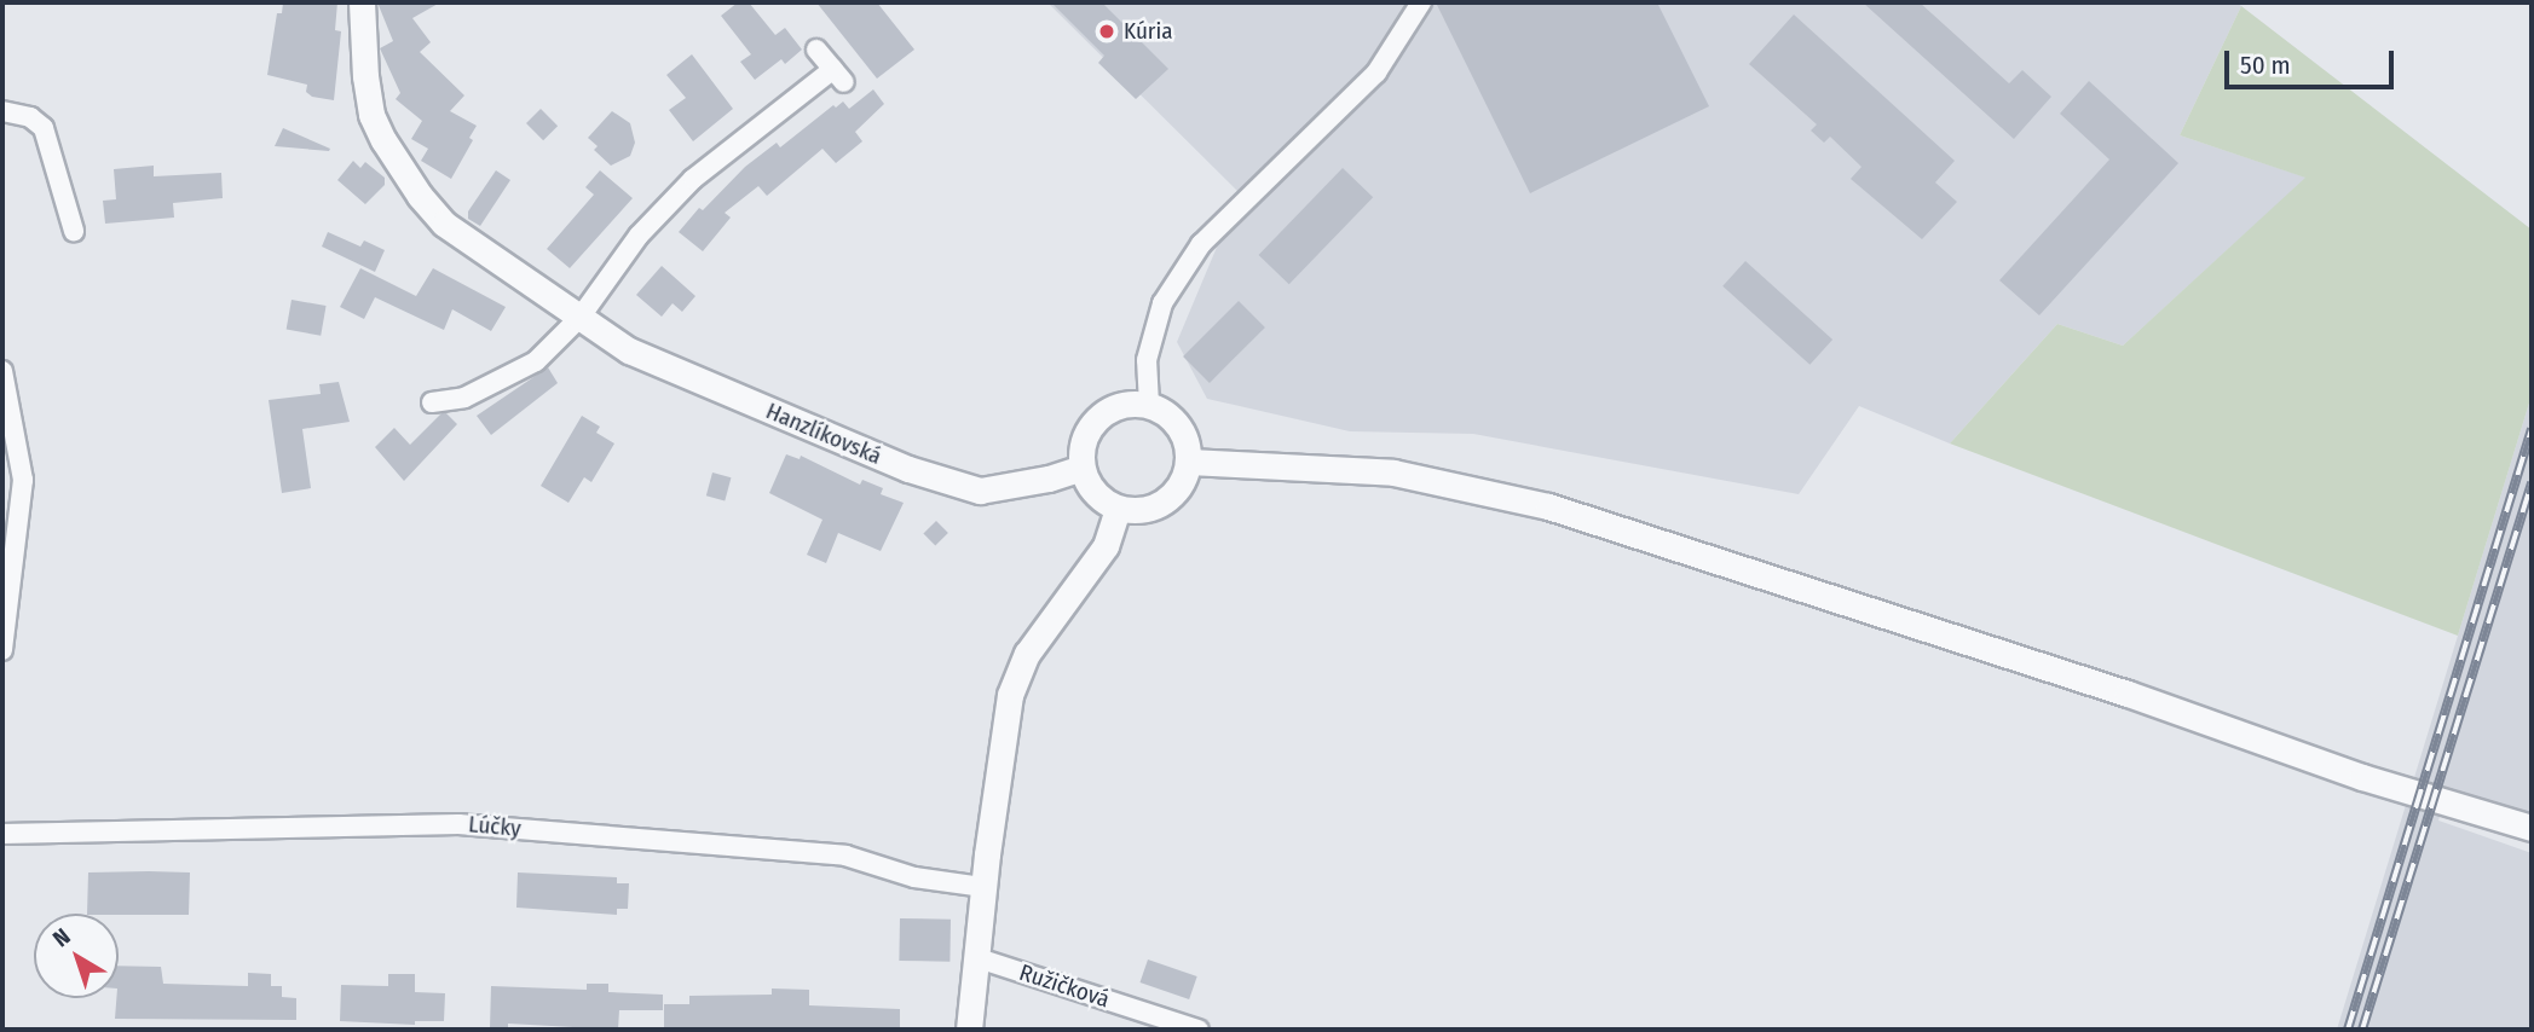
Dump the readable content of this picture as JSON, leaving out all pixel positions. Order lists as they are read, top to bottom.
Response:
{
  "streets": {
    "street": ["Hanzlíkovská", "Lúčky", "Ružičková"]
  },
  "places": ["Kúria"],
  "scale_bar": "50 m",
  "north": "top left"
}
